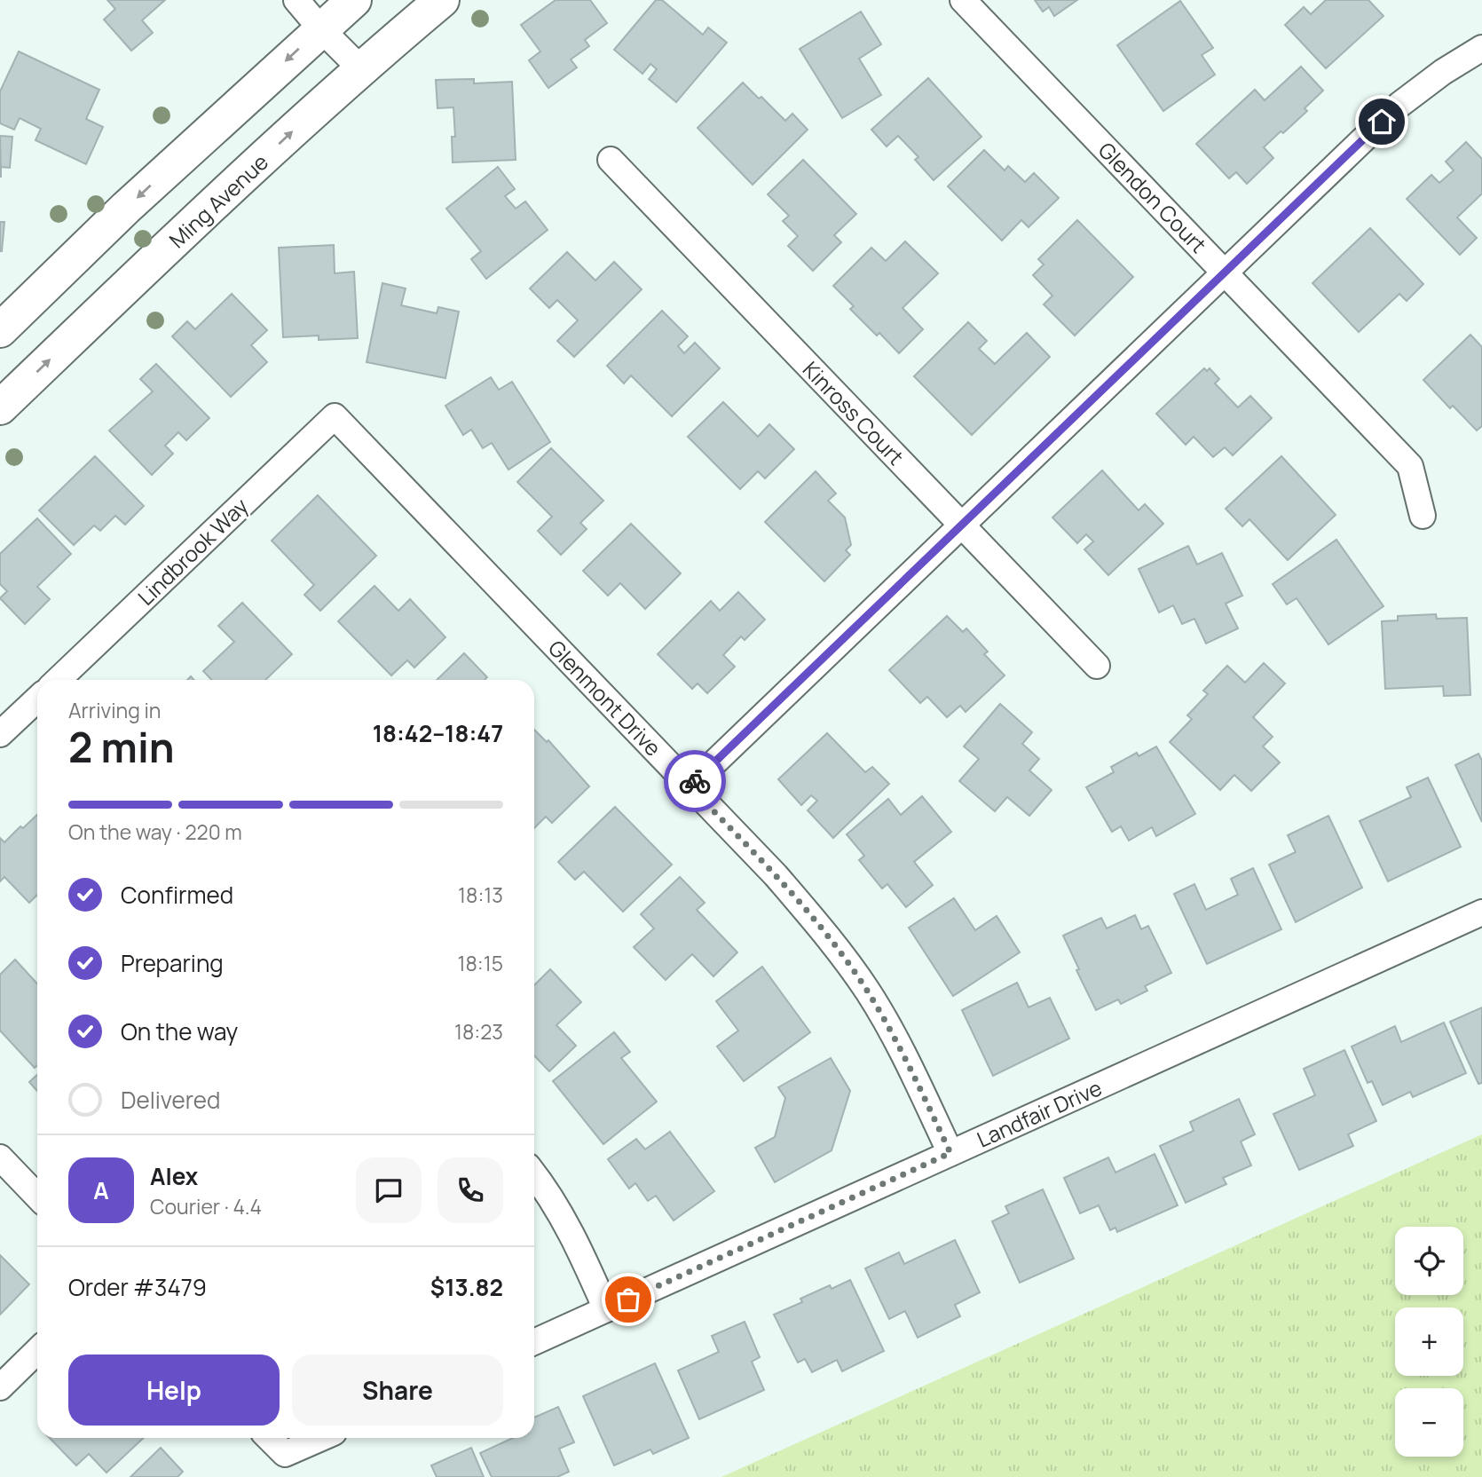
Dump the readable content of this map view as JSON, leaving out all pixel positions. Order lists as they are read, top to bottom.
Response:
{
  "streets": {
    "main road": ["Ming Avenue"],
    "street": [
      "Glendon Court",
      "Kinross Court",
      "Lindbrook Way",
      "Glenmont Drive",
      "Landfair Drive"
    ]
  },
  "crossings": [
    ["Lindbrook Way", "Glenmont Drive"],
    ["Glenmont Drive", "Landfair Drive"]
  ],
  "page": {
    "heading": ["2 min", "Arriving in", "18:42–18:47"],
    "panel": [
      "Alex",
      "Courier · 4.4",
      "Order #3479",
      "$13.82"
    ],
    "bar": "On the way · 220 m",
    "list": [
      ["Confirmed", "18:13"],
      ["Preparing", "18:15"],
      ["On the way", "18:23"],
      "Delivered"
    ],
    "round": "A",
    "map_buttons": ["+", "−"],
    "buttons": ["Help", "Share"]
  }
}
